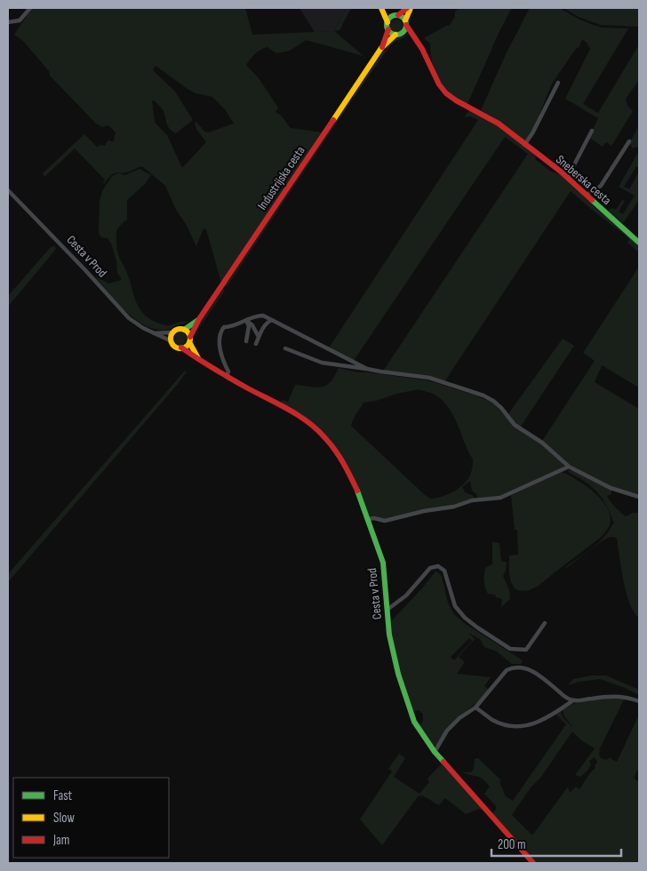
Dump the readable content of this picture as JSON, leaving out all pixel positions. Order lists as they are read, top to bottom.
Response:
{
  "streets": {
    "street": ["Industrijska cesta", "Sneberska cesta", "Cesta v Prod"]
  },
  "crossings": [
    ["Industrijska cesta", "Sneberska cesta"],
    ["Industrijska cesta", "Cesta v Prod"]
  ],
  "legend": ["Fast", "Slow", "Jam"],
  "scale_bar": "200 m"
}
